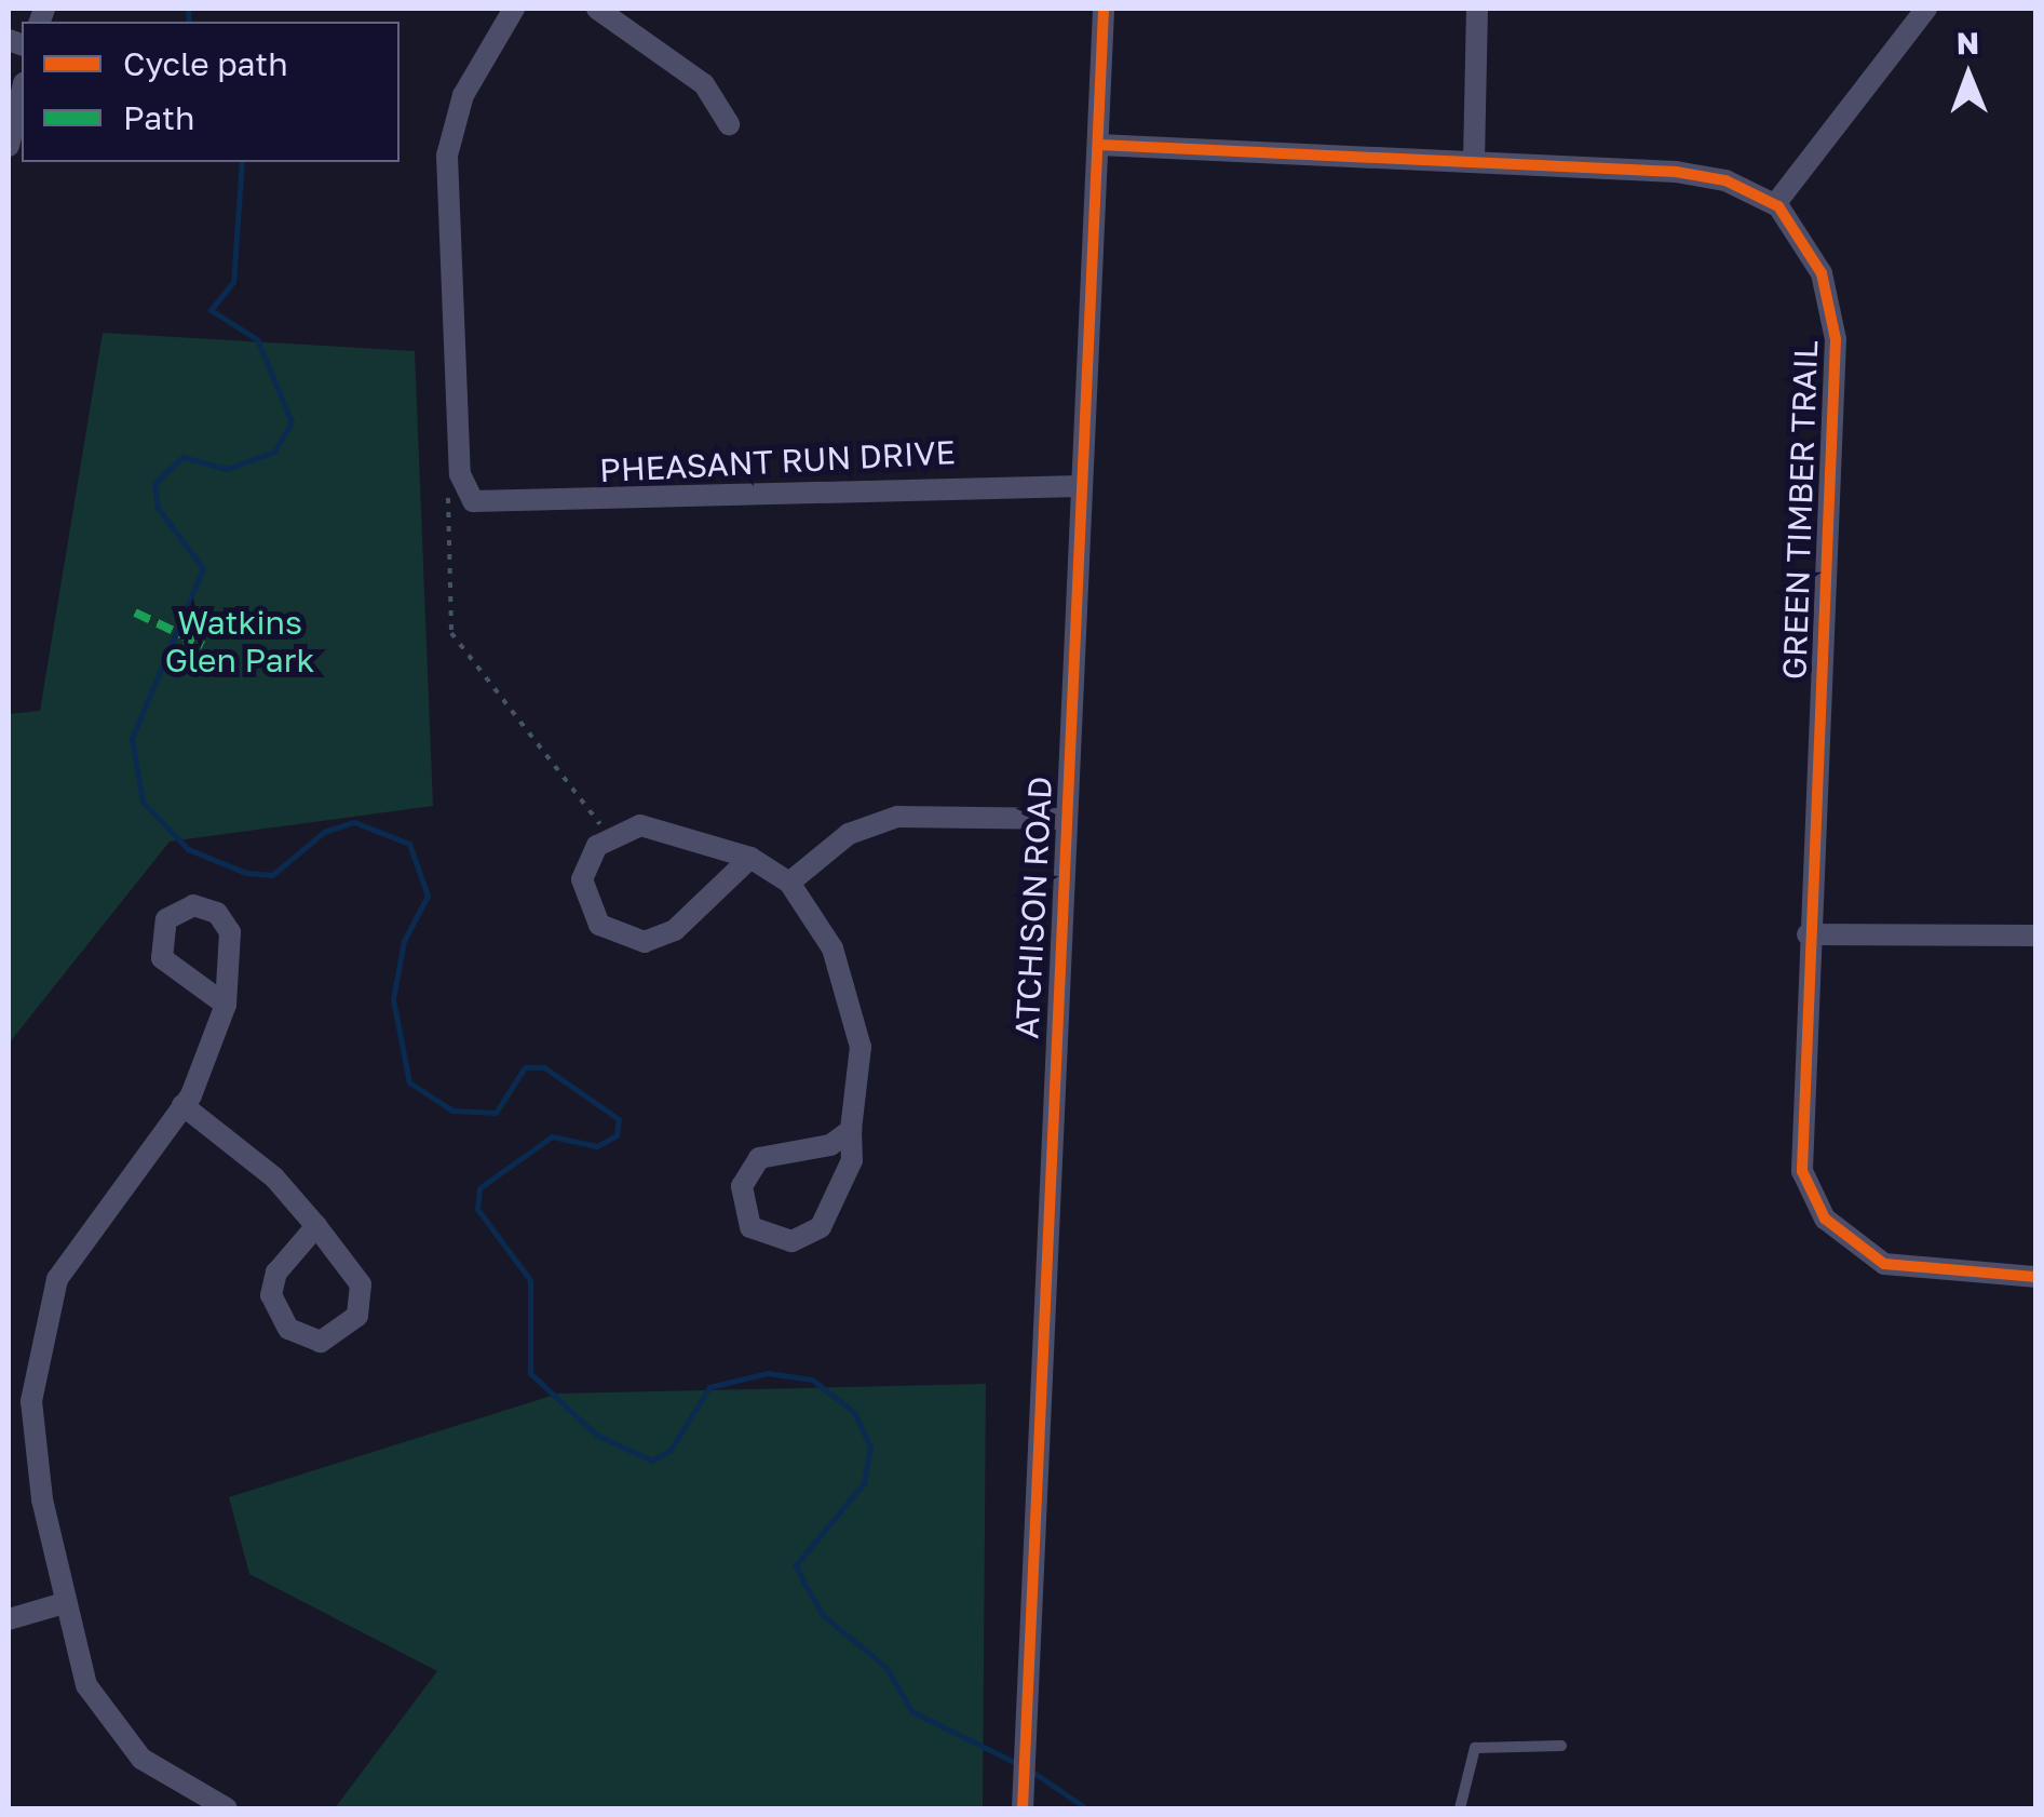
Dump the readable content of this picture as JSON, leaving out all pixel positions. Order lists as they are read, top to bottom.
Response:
{
  "streets": {
    "street": ["PHEASANT RUN DRIVE", "GREEN TIMBER TRAIL", "ATCHISON ROAD"]
  },
  "crossings": [
    ["PHEASANT RUN DRIVE", "ATCHISON ROAD"]
  ],
  "parks": ["Watkins Glen Park"],
  "legend": ["Cycle path", "Path"],
  "north": "top"
}
